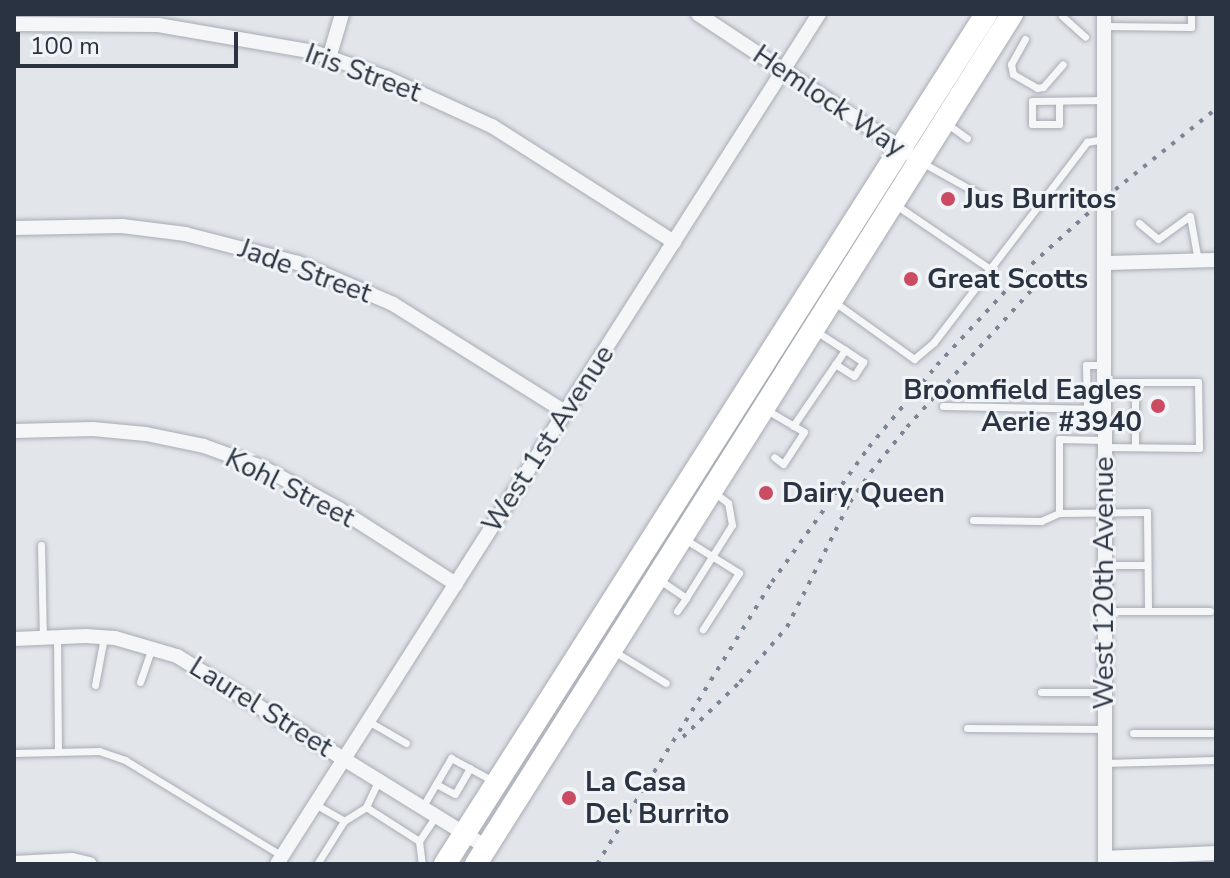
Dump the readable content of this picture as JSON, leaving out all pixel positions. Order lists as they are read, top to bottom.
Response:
{
  "streets": {
    "street": [
      "Iris Street",
      "Hemlock Way",
      "Jade Street",
      "West 1st Avenue",
      "Kohl Street",
      "West 120th Avenue",
      "Laurel Street"
    ]
  },
  "crossings": [
    ["Iris Street", "West 1st Avenue"],
    ["Hemlock Way", "West 1st Avenue"],
    ["Jade Street", "West 1st Avenue"],
    ["West 1st Avenue", "Kohl Street"],
    ["West 1st Avenue", "Laurel Street"]
  ],
  "places": [
    "Jus Burritos",
    "Great Scotts",
    "Broomfield Eagles Aerie #3940",
    "Dairy Queen",
    "La Casa Del Burrito"
  ],
  "scale_bar": "100 m"
}
